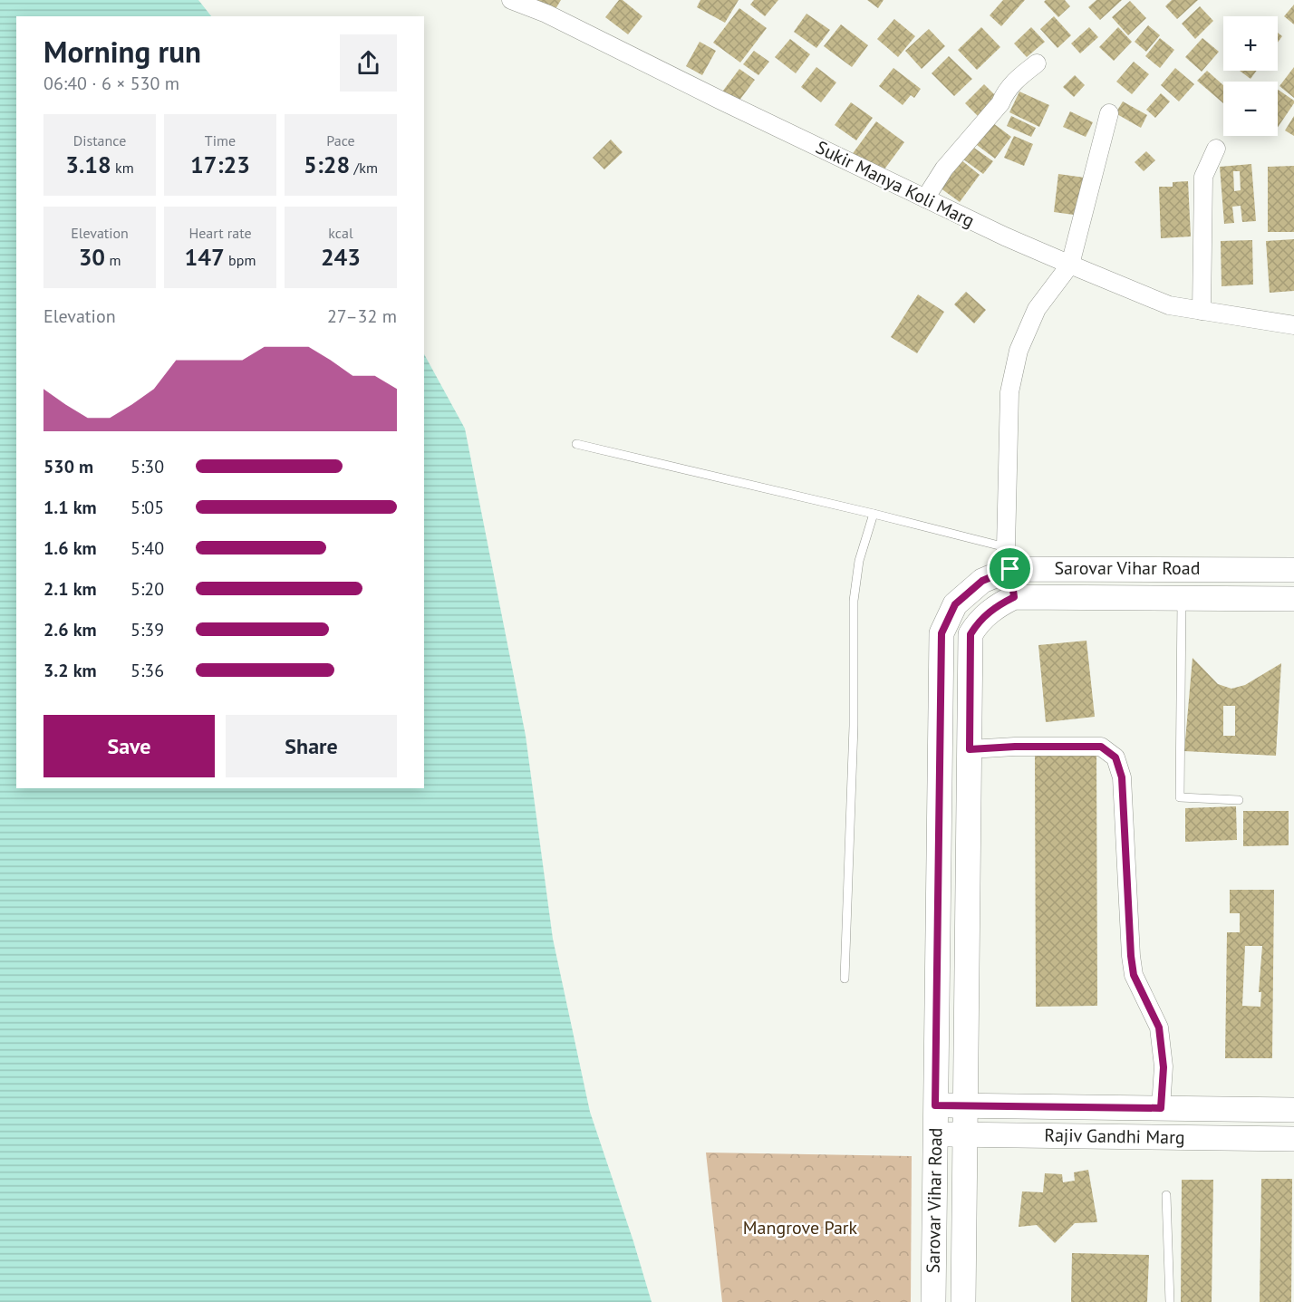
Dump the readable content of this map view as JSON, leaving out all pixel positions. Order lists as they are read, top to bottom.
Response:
{
  "streets": {
    "street": ["Sukir Manya Koli Marg", "Sarovar Vihar Road", "Rajiv Gandhi Marg"]
  },
  "crossings": [
    ["Sarovar Vihar Road", "Rajiv Gandhi Marg"]
  ],
  "parks": ["Mangrove Park"],
  "page": {
    "map_buttons": ["+", "−"],
    "heading": ["Morning run", "06:40 · 6 × 530 m"],
    "stats": [
      ["Distance", "3.18 km"],
      ["Time", "17:23"],
      ["Pace", "5:28 /km"],
      ["Elevation", "30 m"],
      ["Heart rate", "147 bpm"],
      ["kcal", "243"]
    ],
    "chart": ["Elevation", "27–32 m"],
    "list": [
      {
        "name": "530 m",
        "note": "5:30"
      },
      {
        "name": "1.1 km",
        "note": "5:05"
      },
      {
        "name": "1.6 km",
        "note": "5:40"
      },
      {
        "name": "2.1 km",
        "note": "5:20"
      },
      {
        "name": "2.6 km",
        "note": "5:39"
      },
      {
        "name": "3.2 km",
        "note": "5:36"
      }
    ],
    "buttons": ["Save", "Share"]
  }
}
